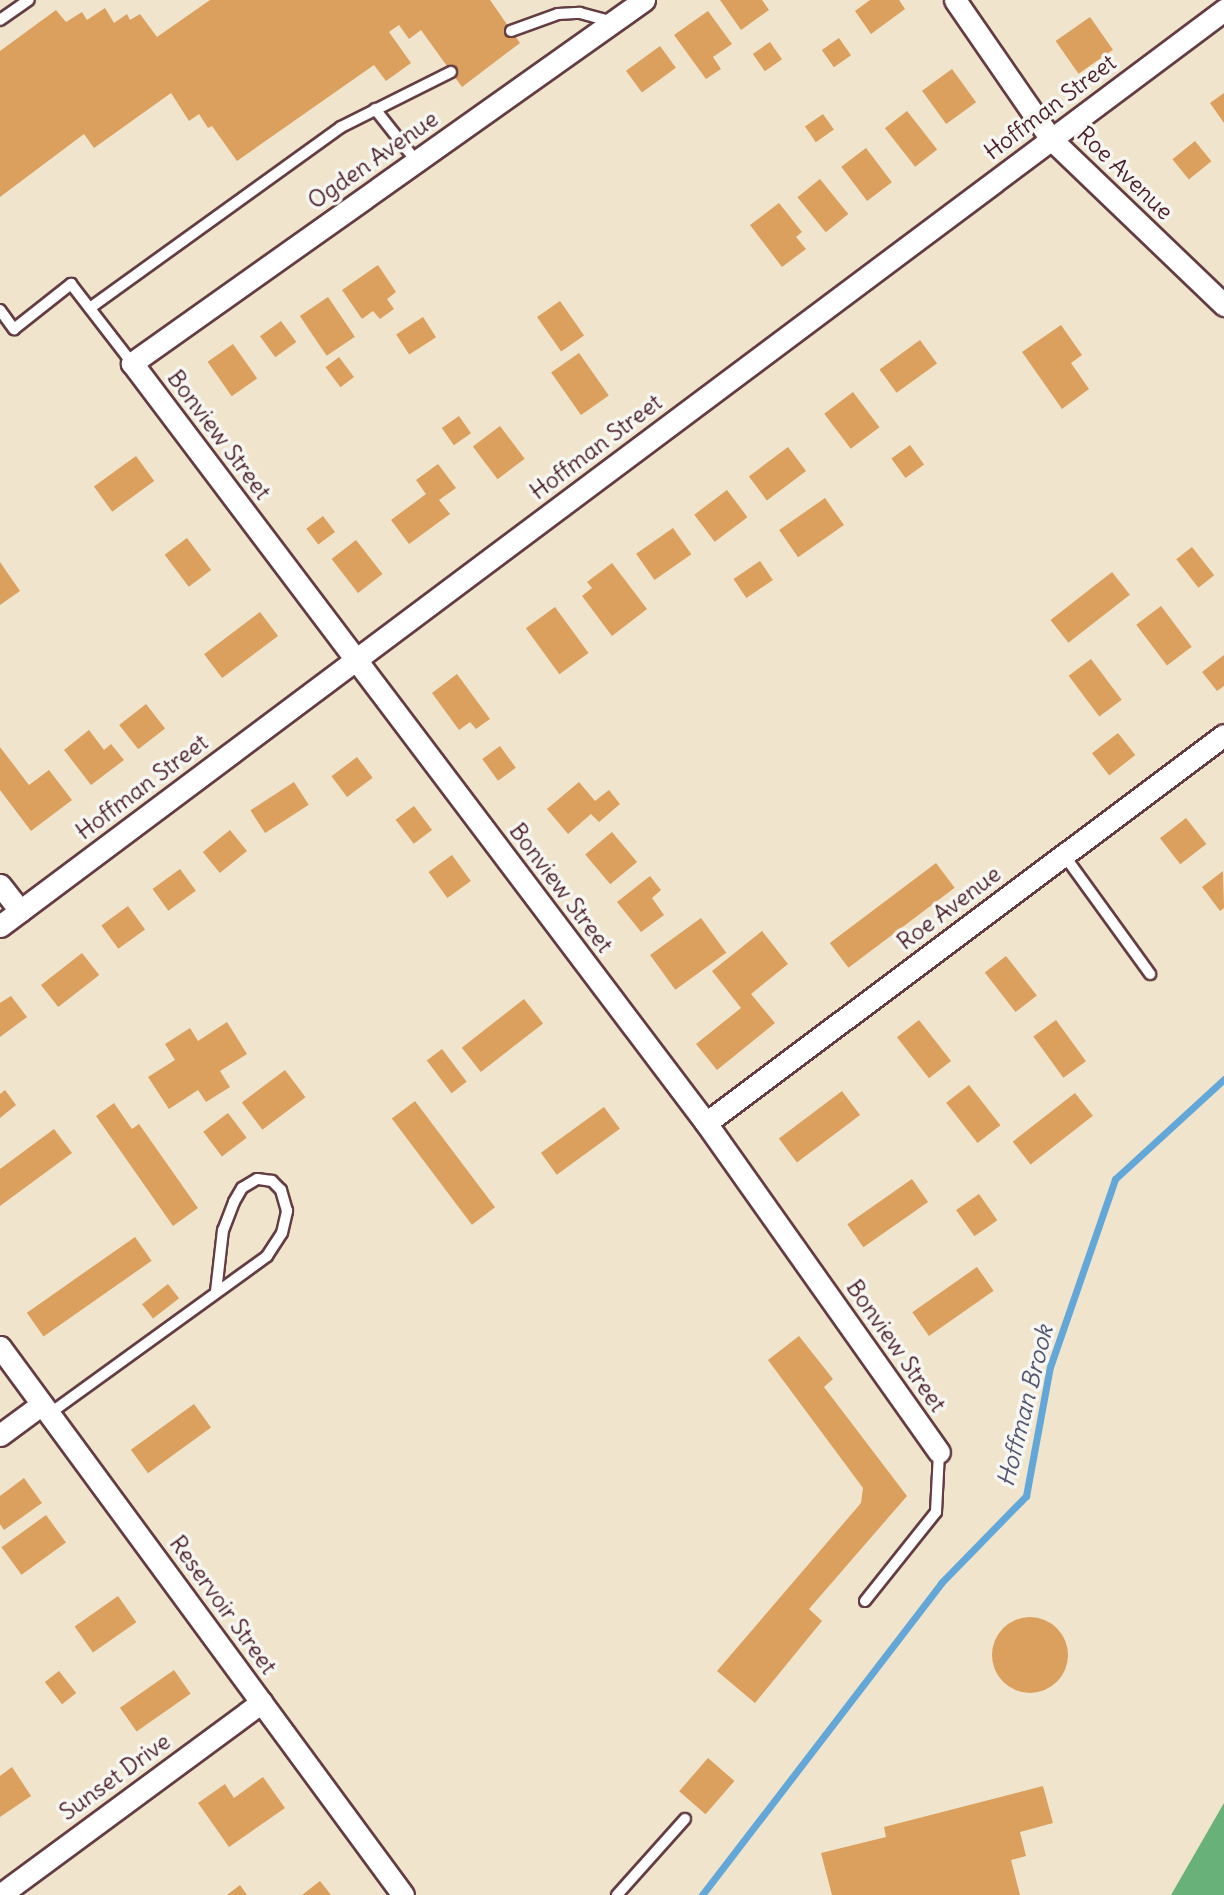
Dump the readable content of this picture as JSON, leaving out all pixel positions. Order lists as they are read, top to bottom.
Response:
{
  "streets": {
    "street": [
      "Hoffman Street",
      "Ogden Avenue",
      "Roe Avenue",
      "Bonview Street",
      "Reservoir Street",
      "Sunset Drive"
    ]
  },
  "crossings": [
    ["Hoffman Street", "Roe Avenue"],
    ["Hoffman Street", "Bonview Street"],
    ["Ogden Avenue", "Bonview Street"],
    ["Roe Avenue", "Bonview Street"],
    ["Reservoir Street", "Sunset Drive"]
  ],
  "water": ["Hoffman Brook"]
}
